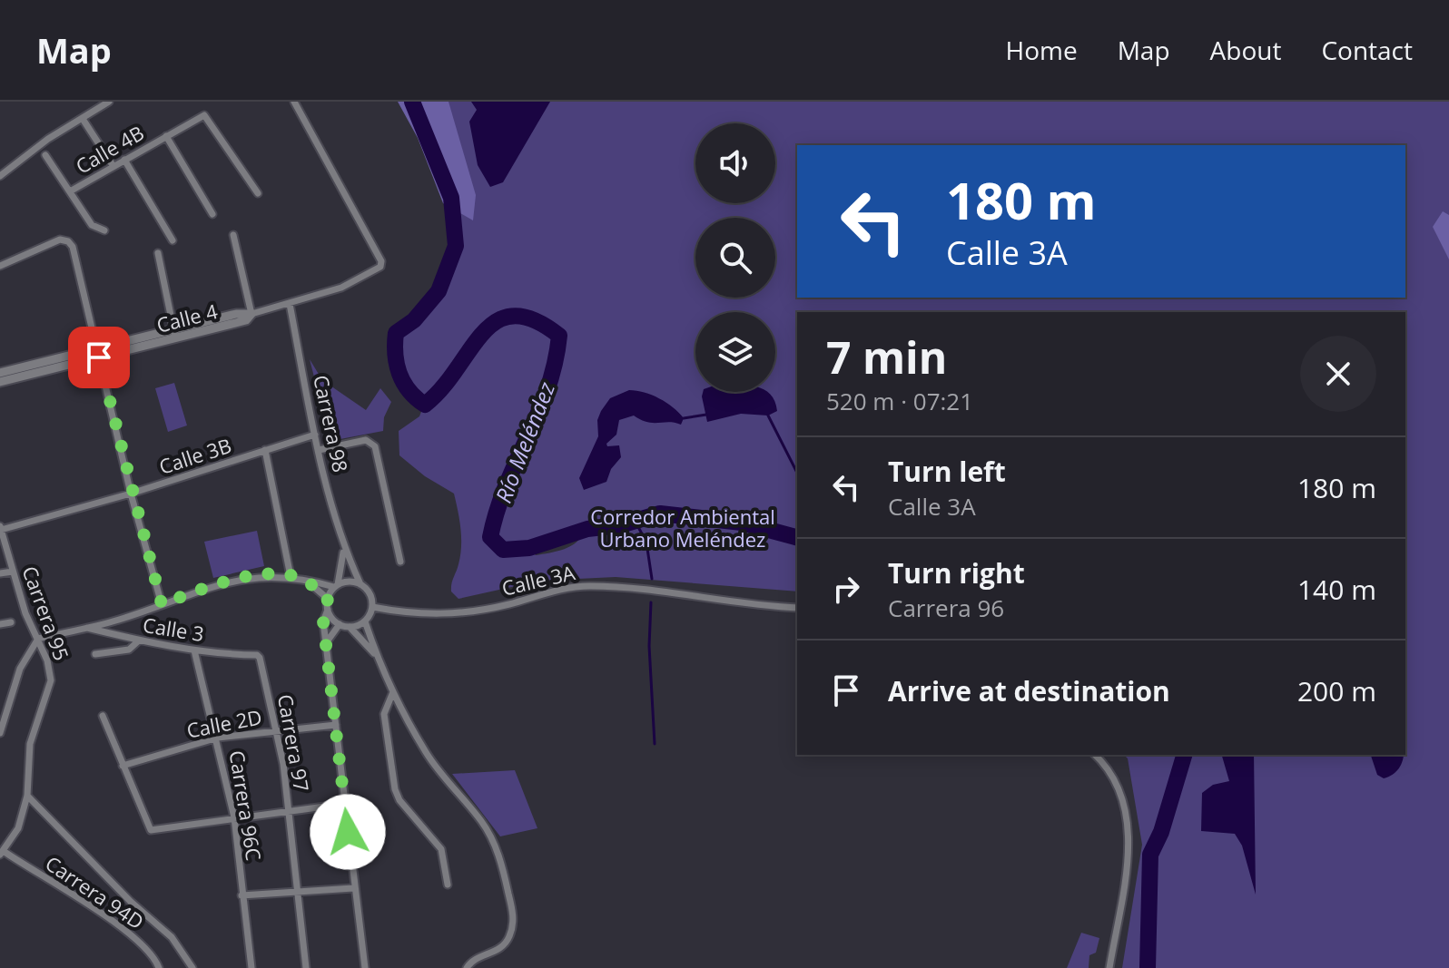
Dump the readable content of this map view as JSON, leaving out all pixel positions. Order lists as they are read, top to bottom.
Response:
{
  "streets": {
    "street": [
      "Calle 4B",
      "Calle 4",
      "Carrera 98",
      "Calle 3B",
      "Calle 3A",
      "Carrera 95",
      "Calle 3",
      "Calle 2D",
      "Carrera 97",
      "Carrera 96C",
      "Carrera 94D"
    ]
  },
  "crossings": [
    ["Calle 4", "Carrera 98"],
    ["Carrera 98", "Calle 3B"],
    ["Carrera 98", "Calle 3A"],
    ["Calle 3B", "Carrera 95"],
    ["Carrera 95", "Carrera 94D"],
    ["Calle 3", "Carrera 97"],
    ["Calle 3", "Carrera 96C"],
    ["Calle 2D", "Carrera 97"],
    ["Calle 2D", "Carrera 96C"]
  ],
  "water": ["Río Meléndez"],
  "parks": ["Corredor Ambiental Urbano Meléndez"],
  "page": {
    "header": "Map",
    "nav": [
      "Home",
      "Map",
      "About",
      "Contact"
    ],
    "turn": ["180 m", "Calle 3A"],
    "heading": ["7 min", "520 m · 07:21"],
    "list": [
      {
        "name": "Turn left",
        "note": "Calle 3A",
        "value": "180 m"
      },
      {
        "name": "Turn right",
        "note": "Carrera 96",
        "value": "140 m"
      },
      {
        "name": "Arrive at destination",
        "value": "200 m"
      }
    ]
  }
}
